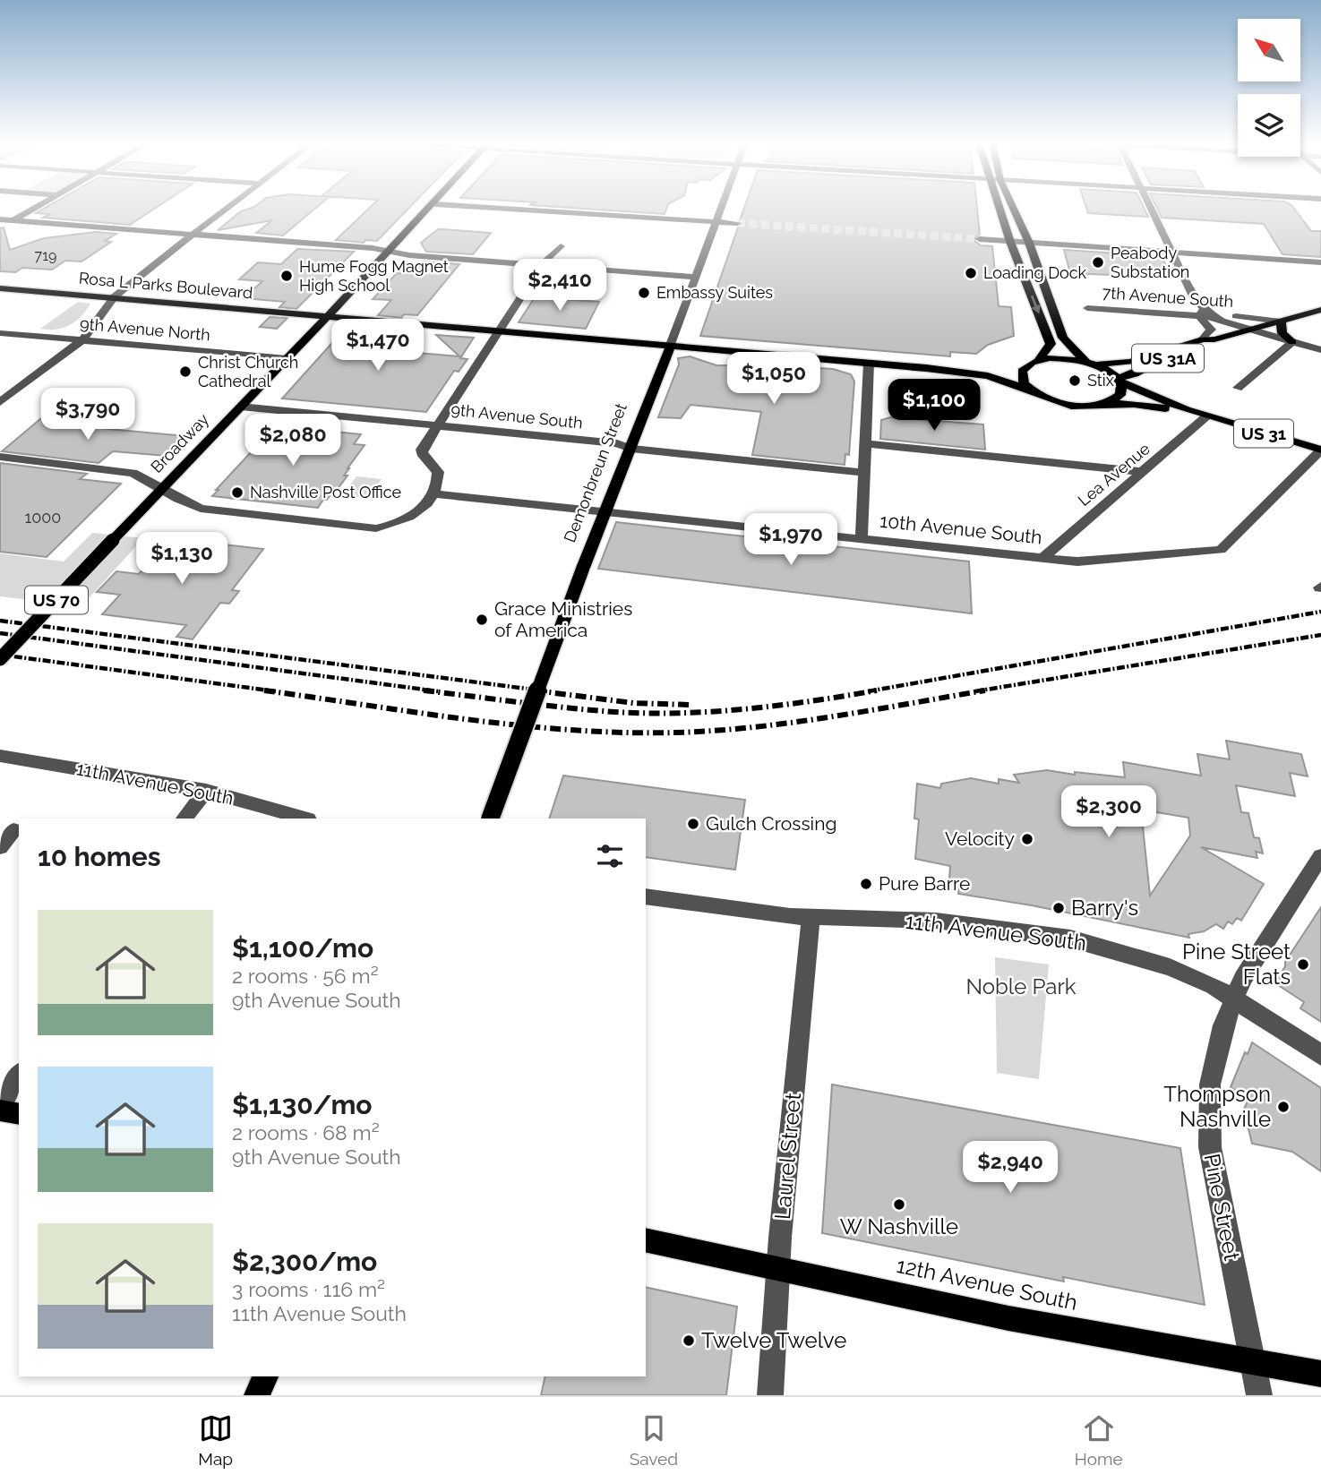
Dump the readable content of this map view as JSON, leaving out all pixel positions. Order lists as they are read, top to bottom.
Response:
{
  "streets": {
    "main road": [
      "Rosa L Parks Boulevard",
      "US 31A",
      "US 31",
      "Broadway",
      "Demonbreun Street",
      "US 70",
      "12th Avenue South"
    ],
    "street": [
      "7th Avenue South",
      "9th Avenue North",
      "9th Avenue South",
      "Lea Avenue",
      "10th Avenue South",
      "11th Avenue South",
      "Laurel Street",
      "Pine Street"
    ]
  },
  "crossings": [
    ["Rosa L Parks Boulevard", "US 31"],
    ["Rosa L Parks Boulevard", "Broadway"],
    ["7th Avenue South", "US 31A"],
    ["9th Avenue North", "Broadway"],
    ["US 31A", "US 31"],
    ["9th Avenue South", "Broadway"],
    ["9th Avenue South", "Demonbreun Street"],
    ["US 31", "Broadway"],
    ["US 31", "Demonbreun Street"],
    ["US 31", "Lea Avenue"],
    ["US 31", "10th Avenue South"],
    ["Demonbreun Street", "10th Avenue South"],
    ["Lea Avenue", "10th Avenue South"],
    ["11th Avenue South", "Laurel Street"],
    ["11th Avenue South", "Pine Street"],
    ["Laurel Street", "12th Avenue South"],
    ["Pine Street", "12th Avenue South"]
  ],
  "parks": ["Noble Park"],
  "places": [
    "Peabody Substation",
    "Loading Dock",
    "Hume Fogg Magnet High School",
    "Embassy Suites",
    "Christ Church Cathedral",
    "Stix",
    "Nashville Post Office",
    "Grace Ministries of America",
    "Gulch Crossing",
    "Velocity",
    "Pure Barre",
    "Barry's",
    "Pine Street Flats",
    "Thompson Nashville",
    "W Nashville",
    "Twelve Twelve"
  ],
  "house_numbers": ["719", "1000"],
  "north": "top left",
  "page": {
    "price": [
      "$2,410",
      "$1,470",
      "$1,050",
      "$1,100",
      "$3,790",
      "$2,080",
      "$1,970",
      "$1,130",
      "$2,300",
      "$2,940"
    ],
    "heading": "10 homes",
    "list": [
      {
        "name": "$1,100/mo",
        "note": "2 rooms · 56 m² · 9th Avenue South"
      },
      {
        "name": "$1,130/mo",
        "note": "2 rooms · 68 m² · 9th Avenue South"
      },
      {
        "name": "$2,300/mo",
        "note": "3 rooms · 116 m² · 11th Avenue South"
      }
    ],
    "tabs": ["Map", "Saved", "Home"]
  }
}
